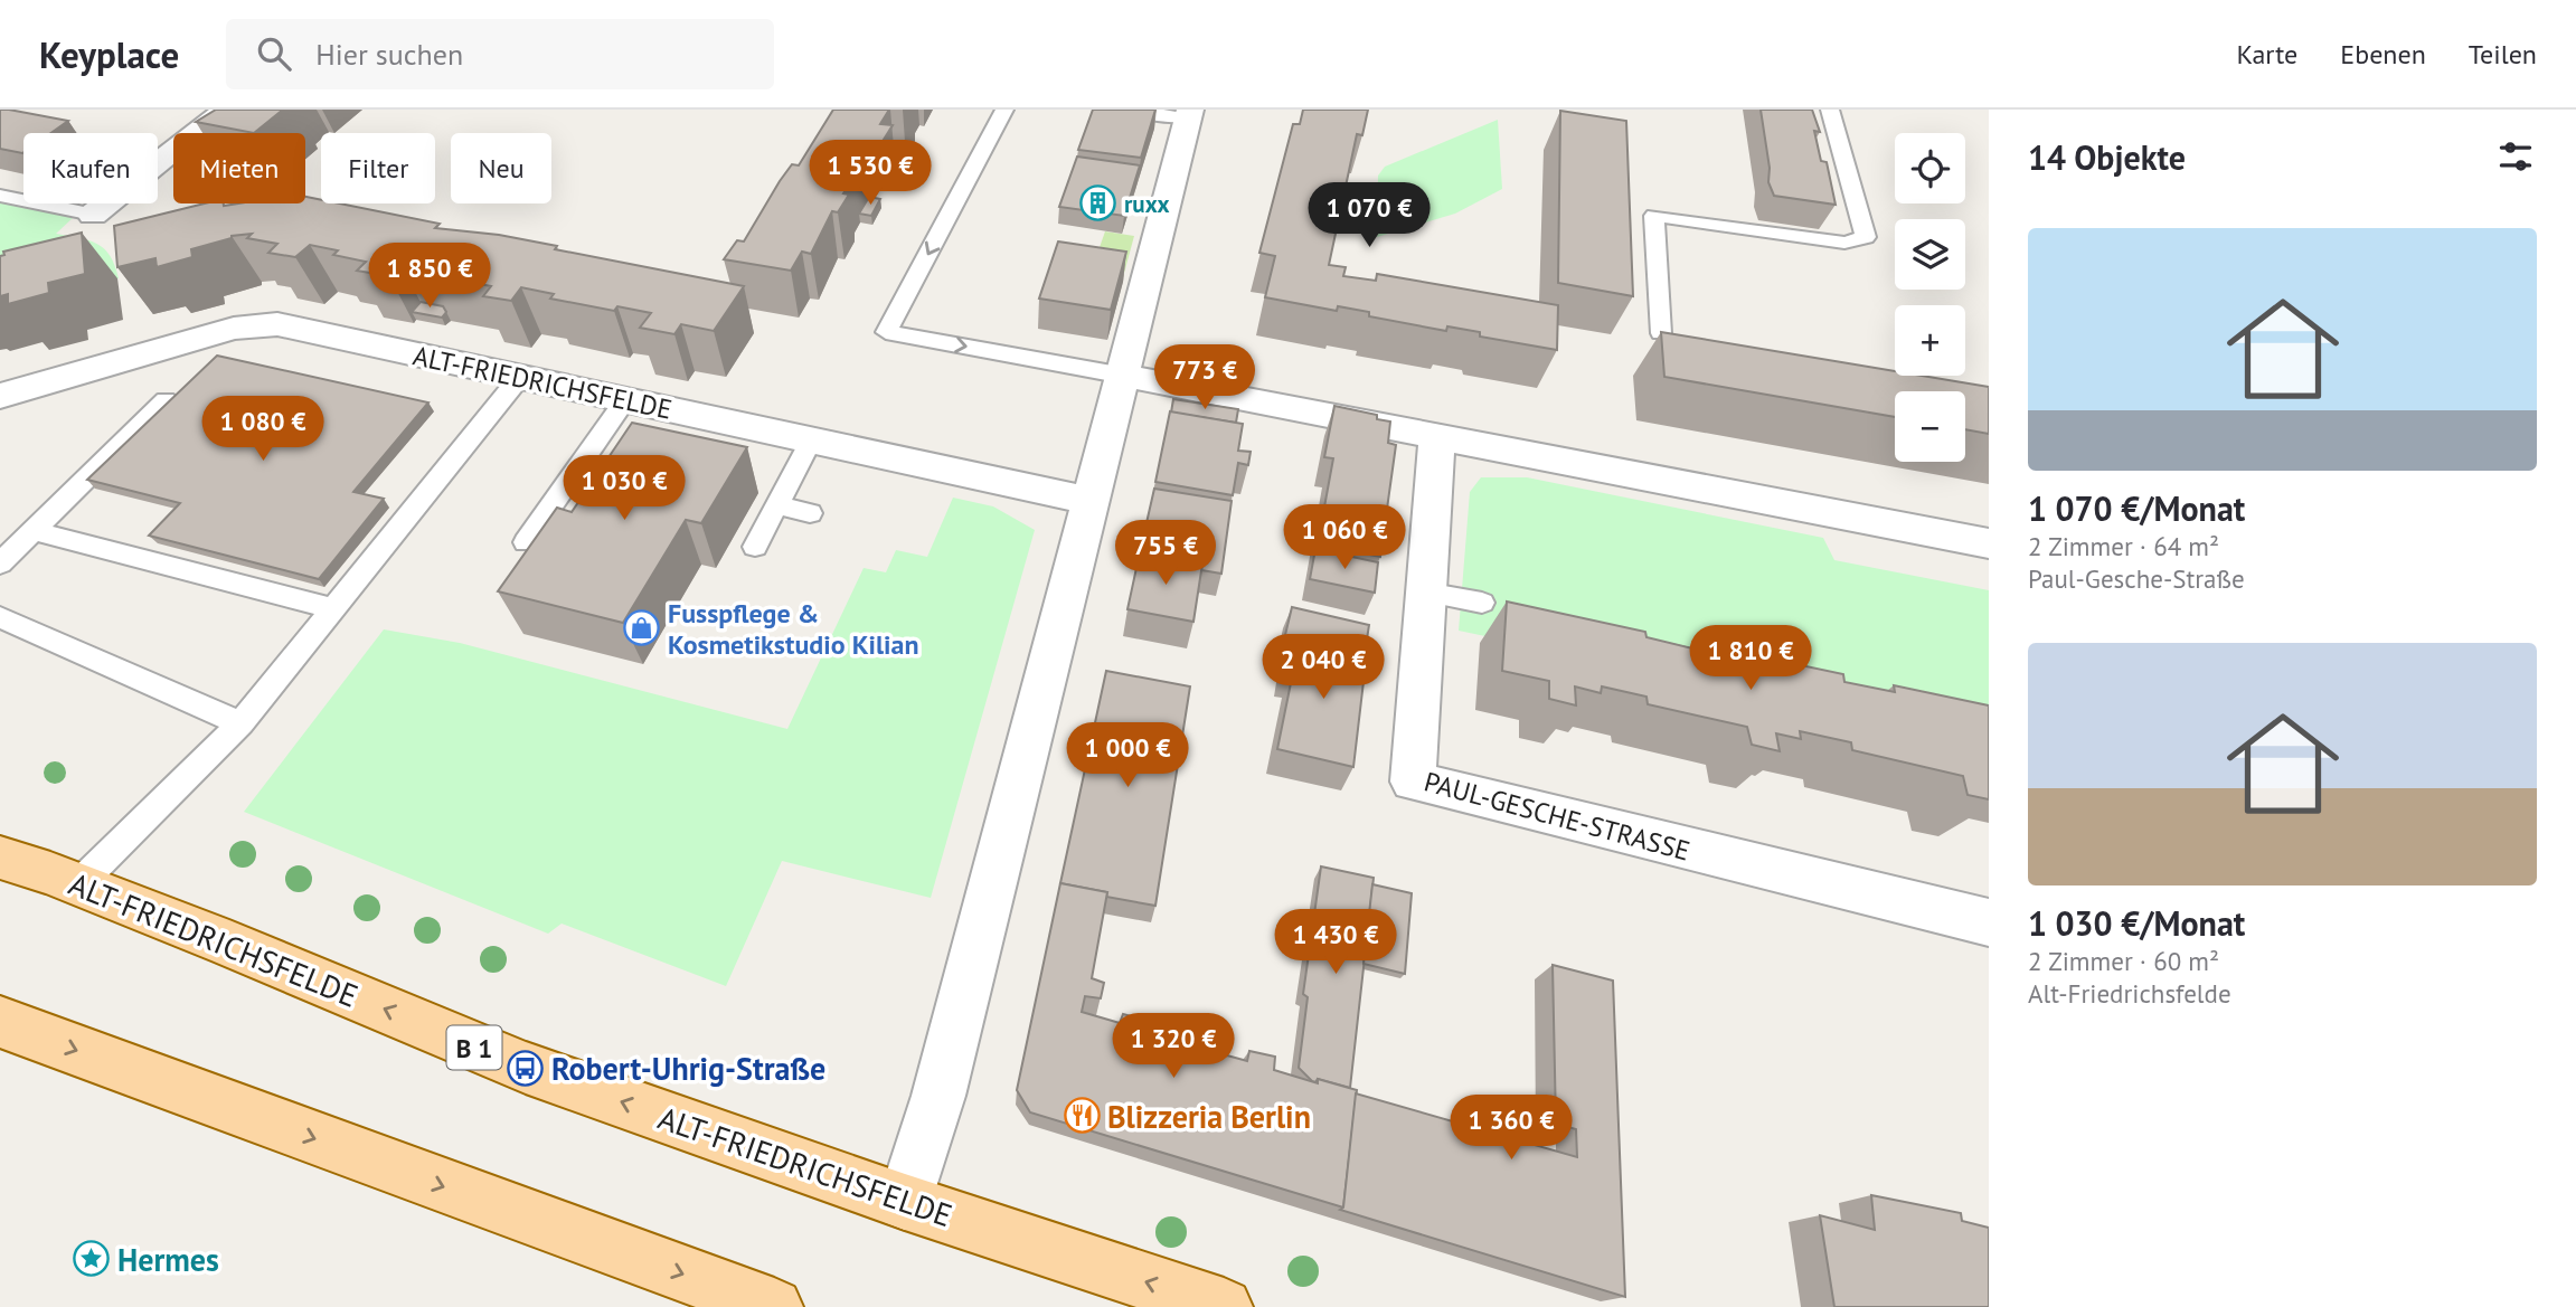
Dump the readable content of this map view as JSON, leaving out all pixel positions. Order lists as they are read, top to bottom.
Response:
{
  "streets": {
    "main road": ["ALT-FRIEDRICHSFELDE", "B 1"],
    "street": ["PAUL-GESCHE-STRASSE"]
  },
  "one_way": ["ALT-FRIEDRICHSFELDE"],
  "places": {
    "building": ["ruxx"],
    "shop": ["Fusspflege & Kosmetikstudio Kilian"],
    "bus stop": ["Robert-Uhrig-Straße"],
    "restaurant": ["Blizzeria Berlin"],
    "place": ["Hermes"]
  },
  "page": {
    "header": "Keyplace",
    "search": "Hier suchen",
    "nav": ["Karte", "Ebenen", "Teilen"],
    "heading": "14 Objekte",
    "map_buttons": ["+", "−"],
    "chip": [
      "Kaufen",
      "Mieten",
      "Filter",
      "Neu"
    ],
    "price": [
      "1 530 €",
      "1 070 €",
      "1 850 €",
      "773 €",
      "1 080 €",
      "1 030 €",
      "1 060 €",
      "755 €",
      "1 810 €",
      "2 040 €",
      "1 000 €",
      "1 430 €",
      "1 320 €",
      "1 360 €"
    ],
    "list": [
      {
        "name": "1 070 €/Monat",
        "note": "2 Zimmer · 64 m² · Paul-Gesche-Straße"
      },
      {
        "name": "1 030 €/Monat",
        "note": "2 Zimmer · 60 m² · Alt-Friedrichsfelde"
      }
    ]
  }
}
